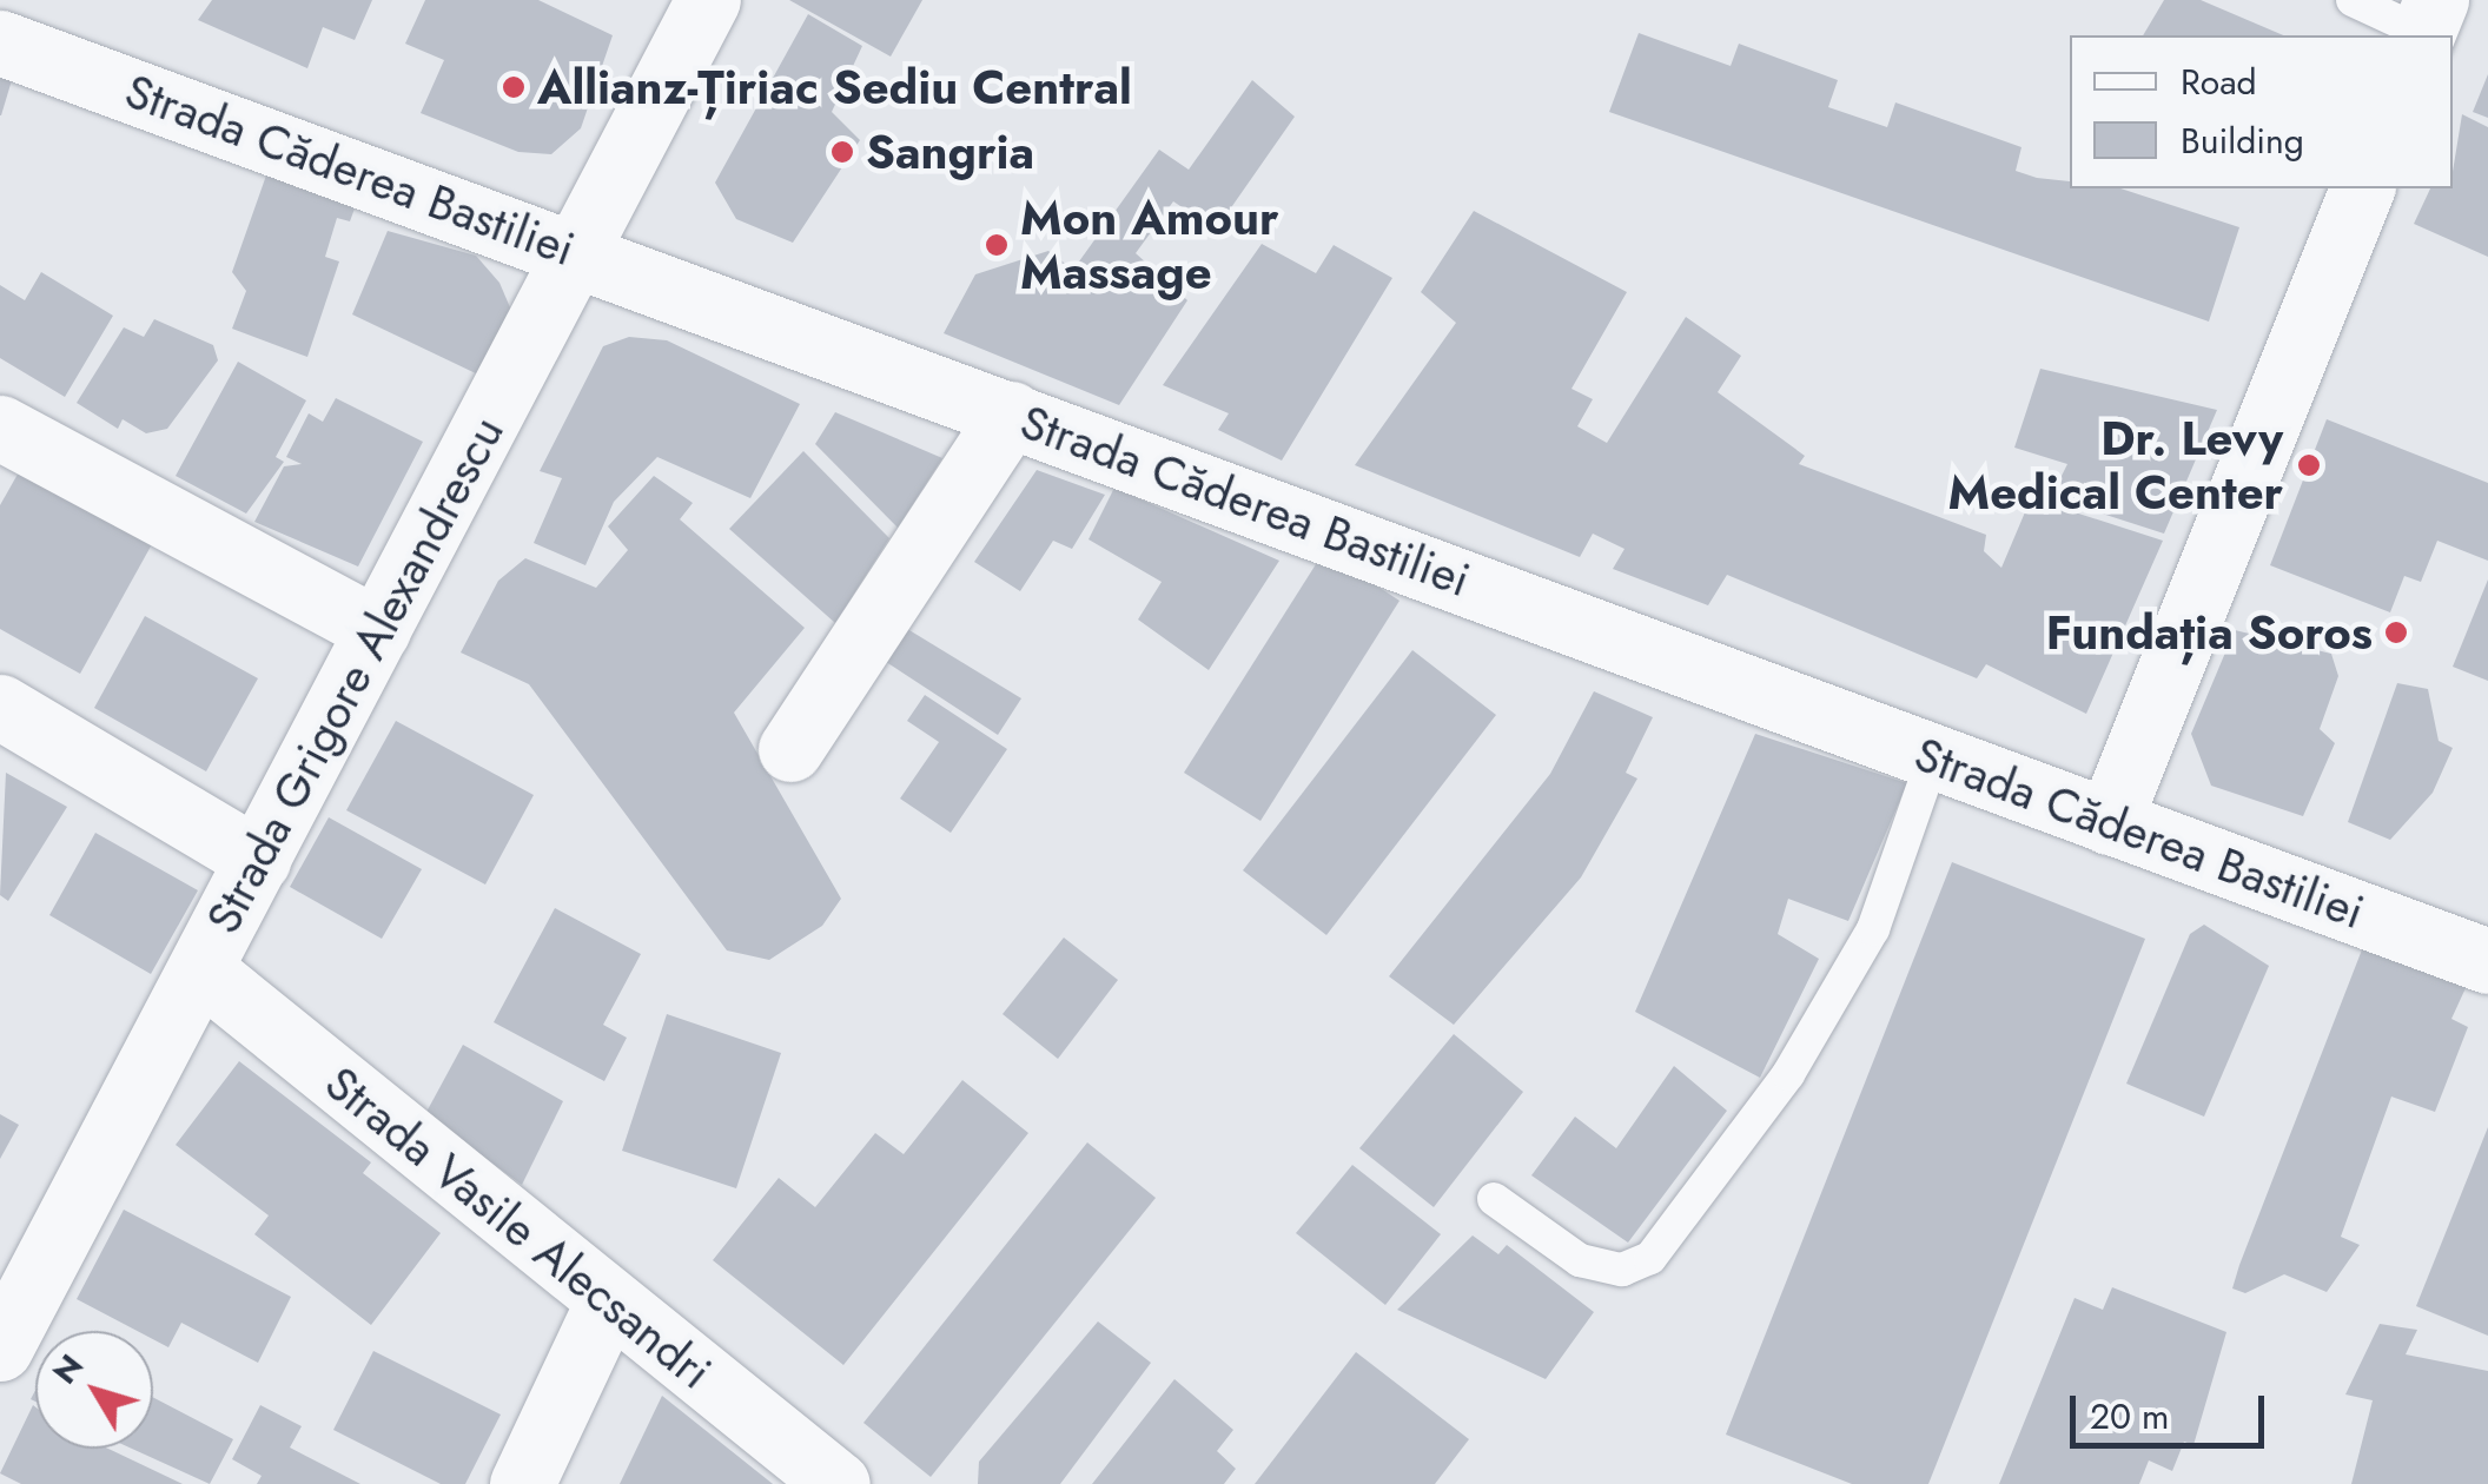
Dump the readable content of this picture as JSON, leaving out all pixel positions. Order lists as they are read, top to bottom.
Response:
{
  "streets": {
    "street": ["Strada Căderea Bastiliei", "Strada Grigore Alexandrescu", "Strada Vasile Alecsandri"]
  },
  "crossings": [
    ["Strada Căderea Bastiliei", "Strada Grigore Alexandrescu"],
    ["Strada Grigore Alexandrescu", "Strada Vasile Alecsandri"]
  ],
  "places": [
    "Allianz-Țiriac Sediu Central",
    "Sangria",
    "Mon Amour Massage",
    "Dr. Levy Medical Center",
    "Fundația Soros"
  ],
  "legend": ["Road", "Building"],
  "scale_bar": "20 m",
  "north": "top left"
}
